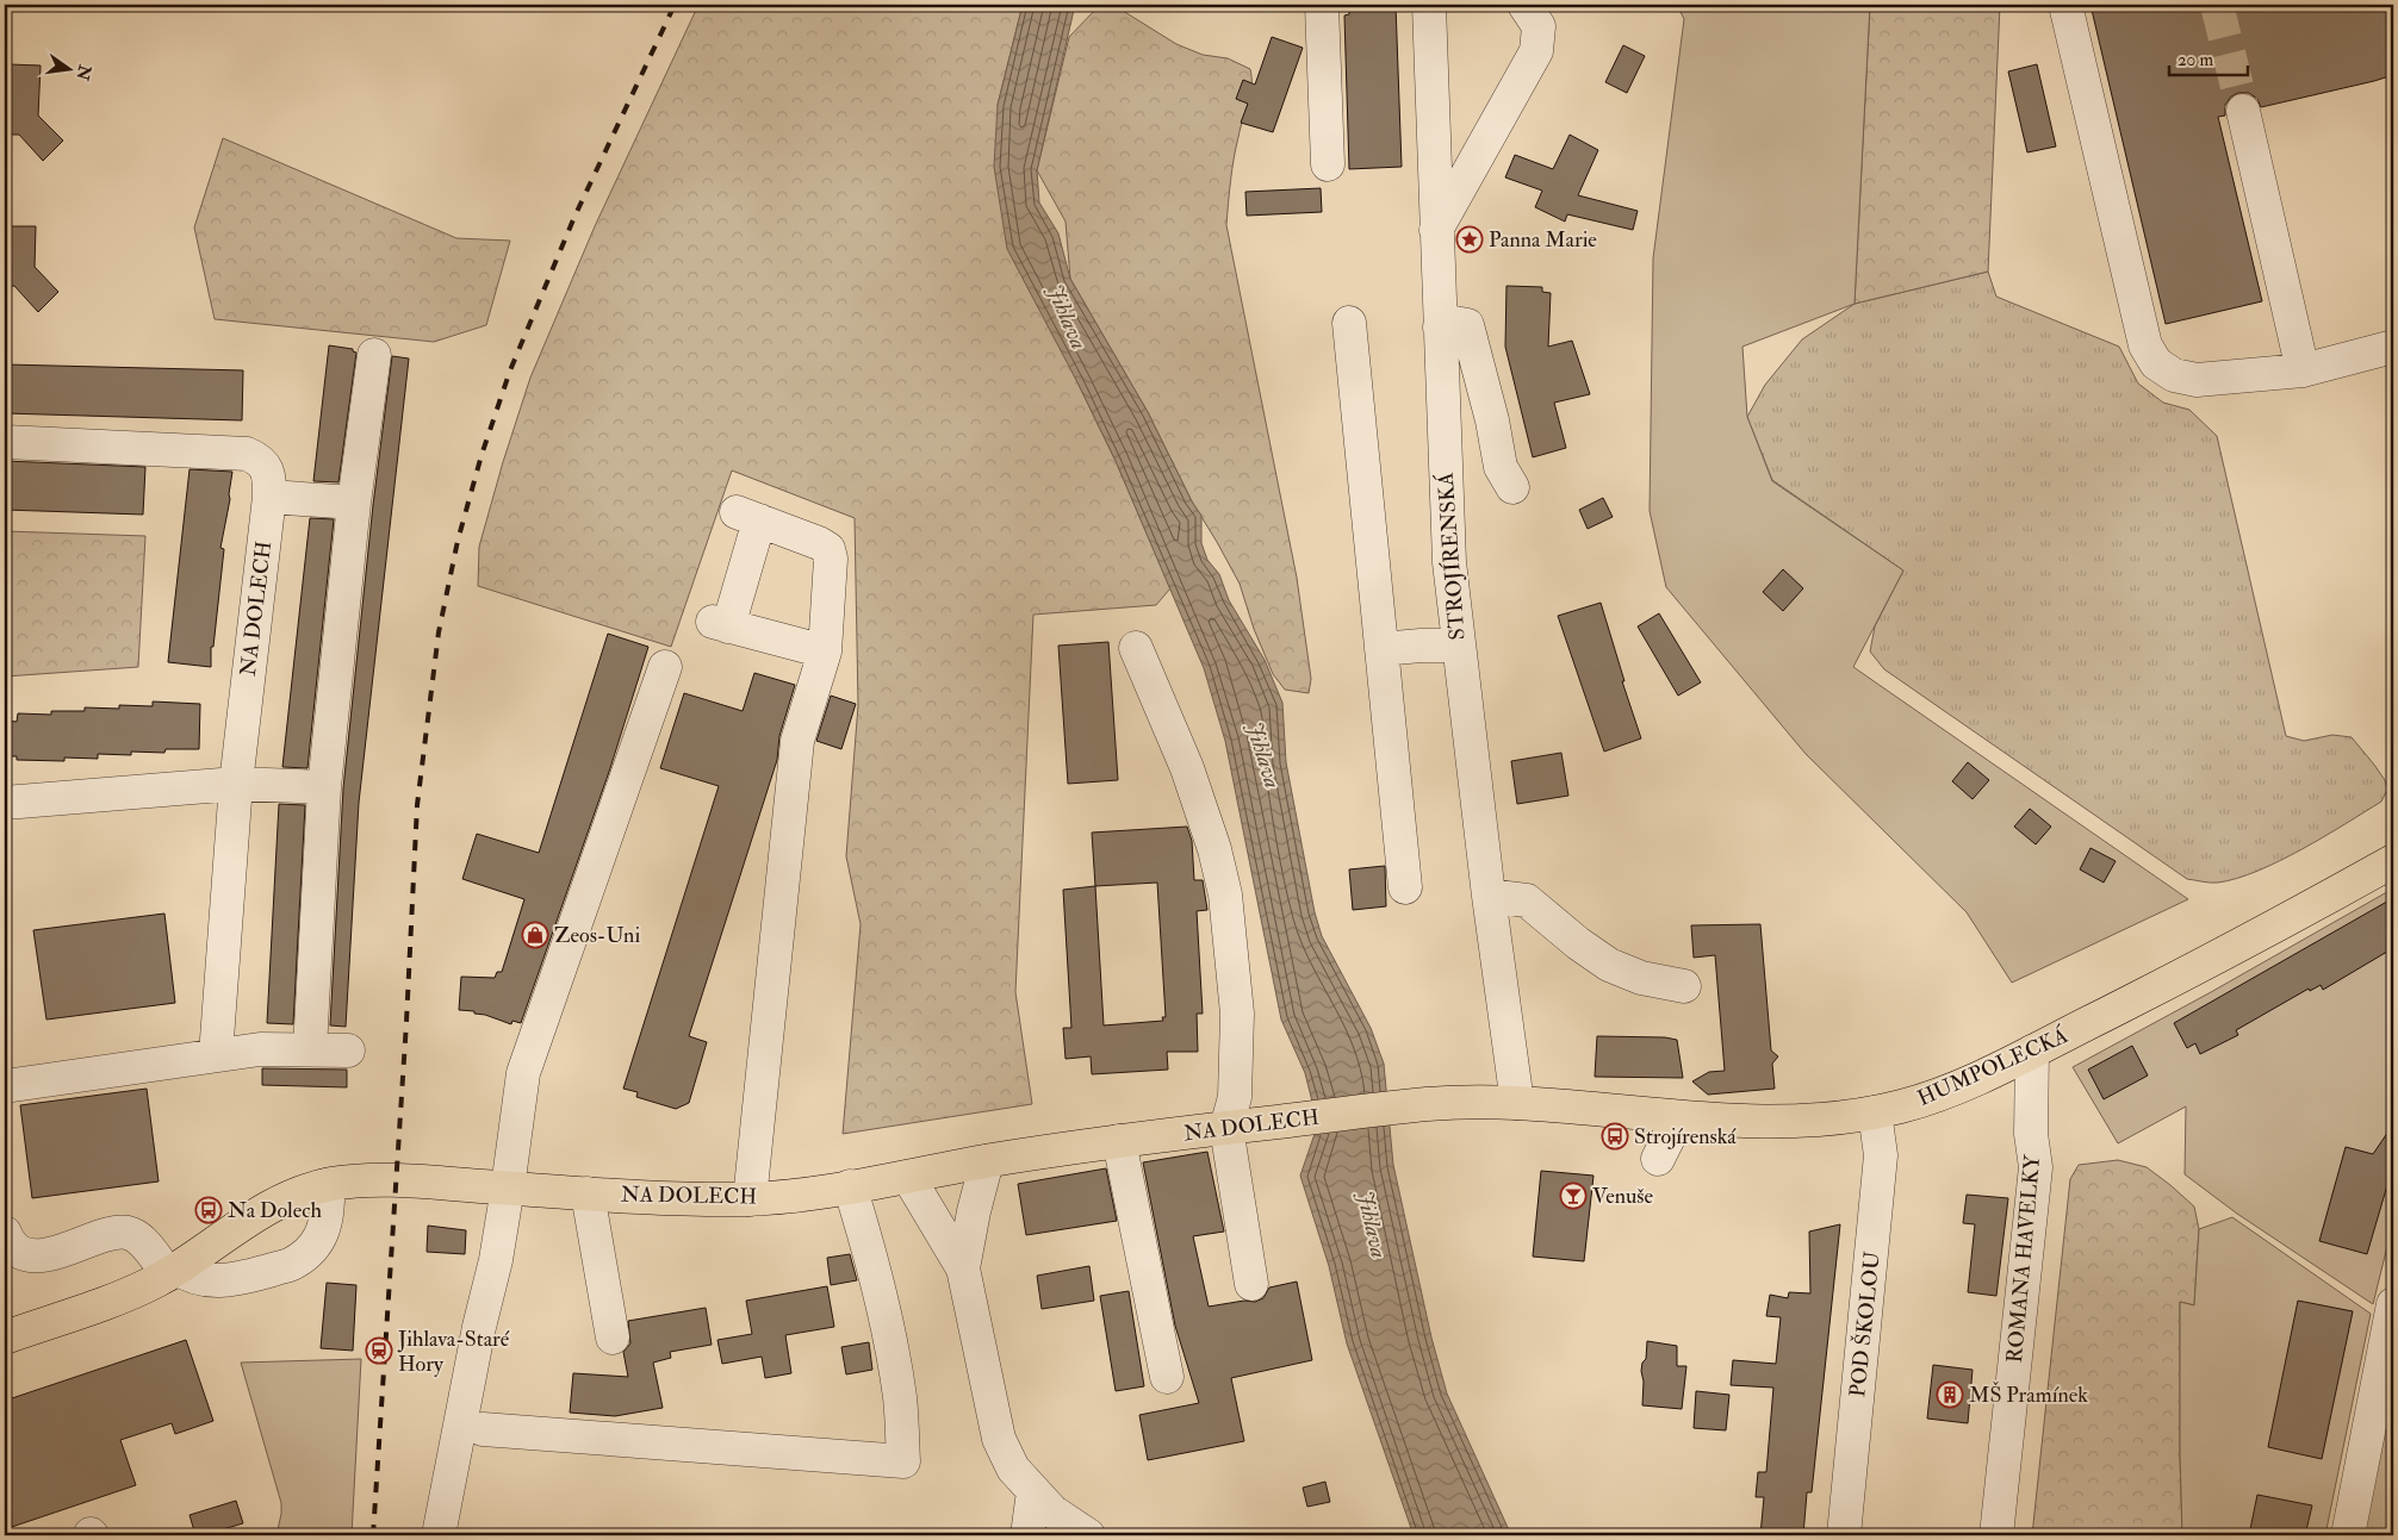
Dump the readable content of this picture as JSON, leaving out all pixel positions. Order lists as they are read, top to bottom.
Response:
{
  "streets": {
    "main road": ["NA DOLECH", "HUMPOLECKÁ"],
    "street": ["STROJÍRENSKÁ", "ROMANA HAVELKY", "POD ŠKOLOU"]
  },
  "crossings": [
    ["STROJÍRENSKÁ", "NA DOLECH"],
    ["STROJÍRENSKÁ", "HUMPOLECKÁ"],
    ["NA DOLECH", "HUMPOLECKÁ"],
    ["HUMPOLECKÁ", "ROMANA HAVELKY"],
    ["HUMPOLECKÁ", "POD ŠKOLOU"]
  ],
  "water": ["Jihlava"],
  "places": {
    "place": ["Panna Marie"],
    "shop": ["Zeos-Uni"],
    "bus stop": ["Strojírenská", "Na Dolech"],
    "bar": ["Venuše"],
    "station": ["Jihlava-Staré Hory"],
    "building": ["MŠ Pramínek"]
  },
  "scale_bar": "20 m",
  "north": "right"
}
